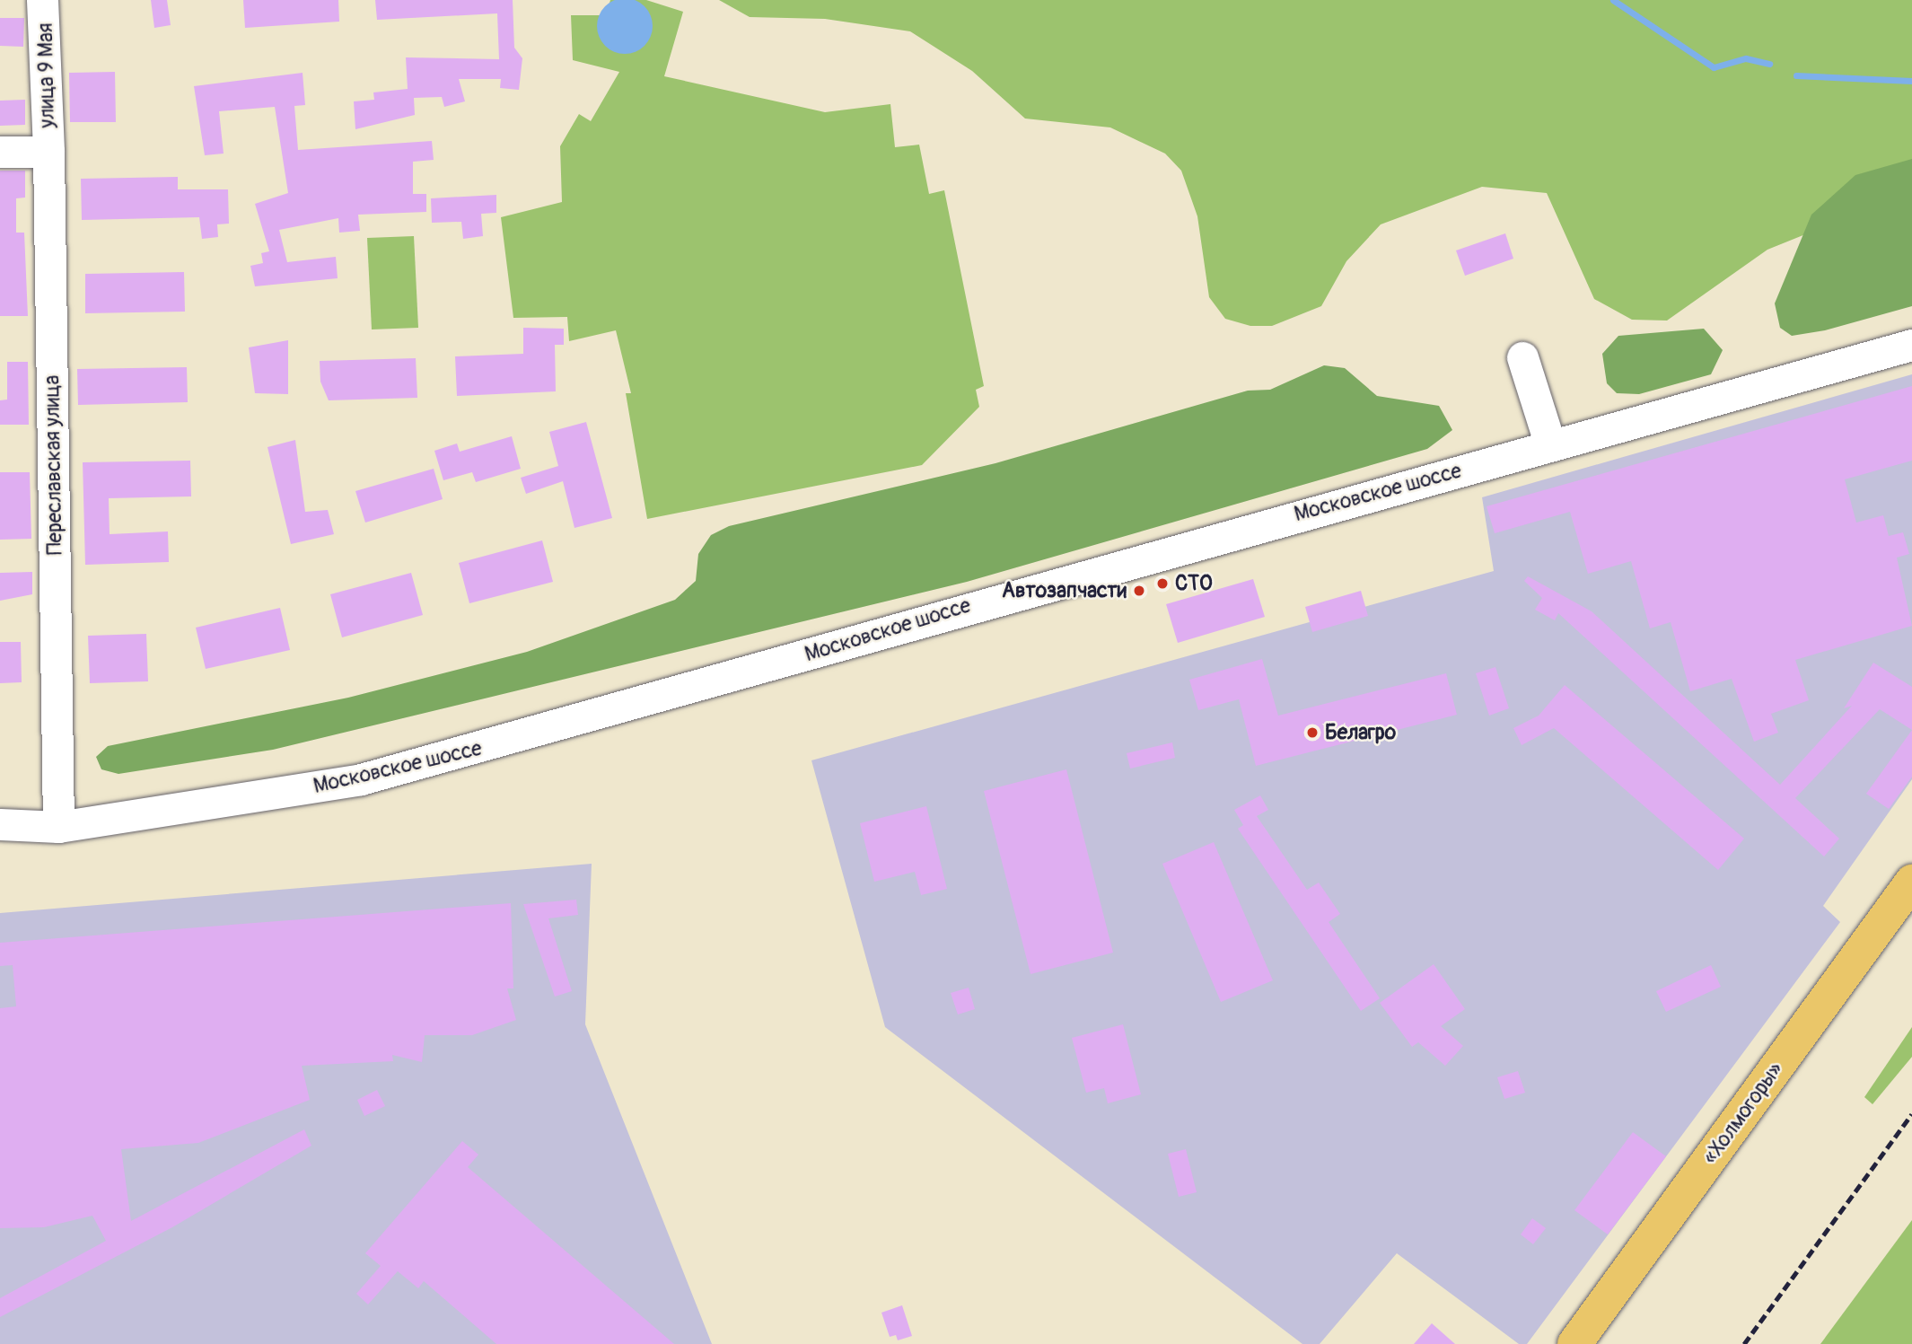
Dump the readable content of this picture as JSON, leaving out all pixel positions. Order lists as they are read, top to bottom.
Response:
{
  "streets": {
    "highway": ["«Холмогоры»"],
    "street": ["улица 9 Мая", "Переславская улица", "Московское шоссе"]
  },
  "crossings": [
    ["улица 9 Мая", "Переславская улица"],
    ["Переславская улица", "Московское шоссе"]
  ],
  "places": ["СТО", "Автозапчасти", "Белагро"]
}
